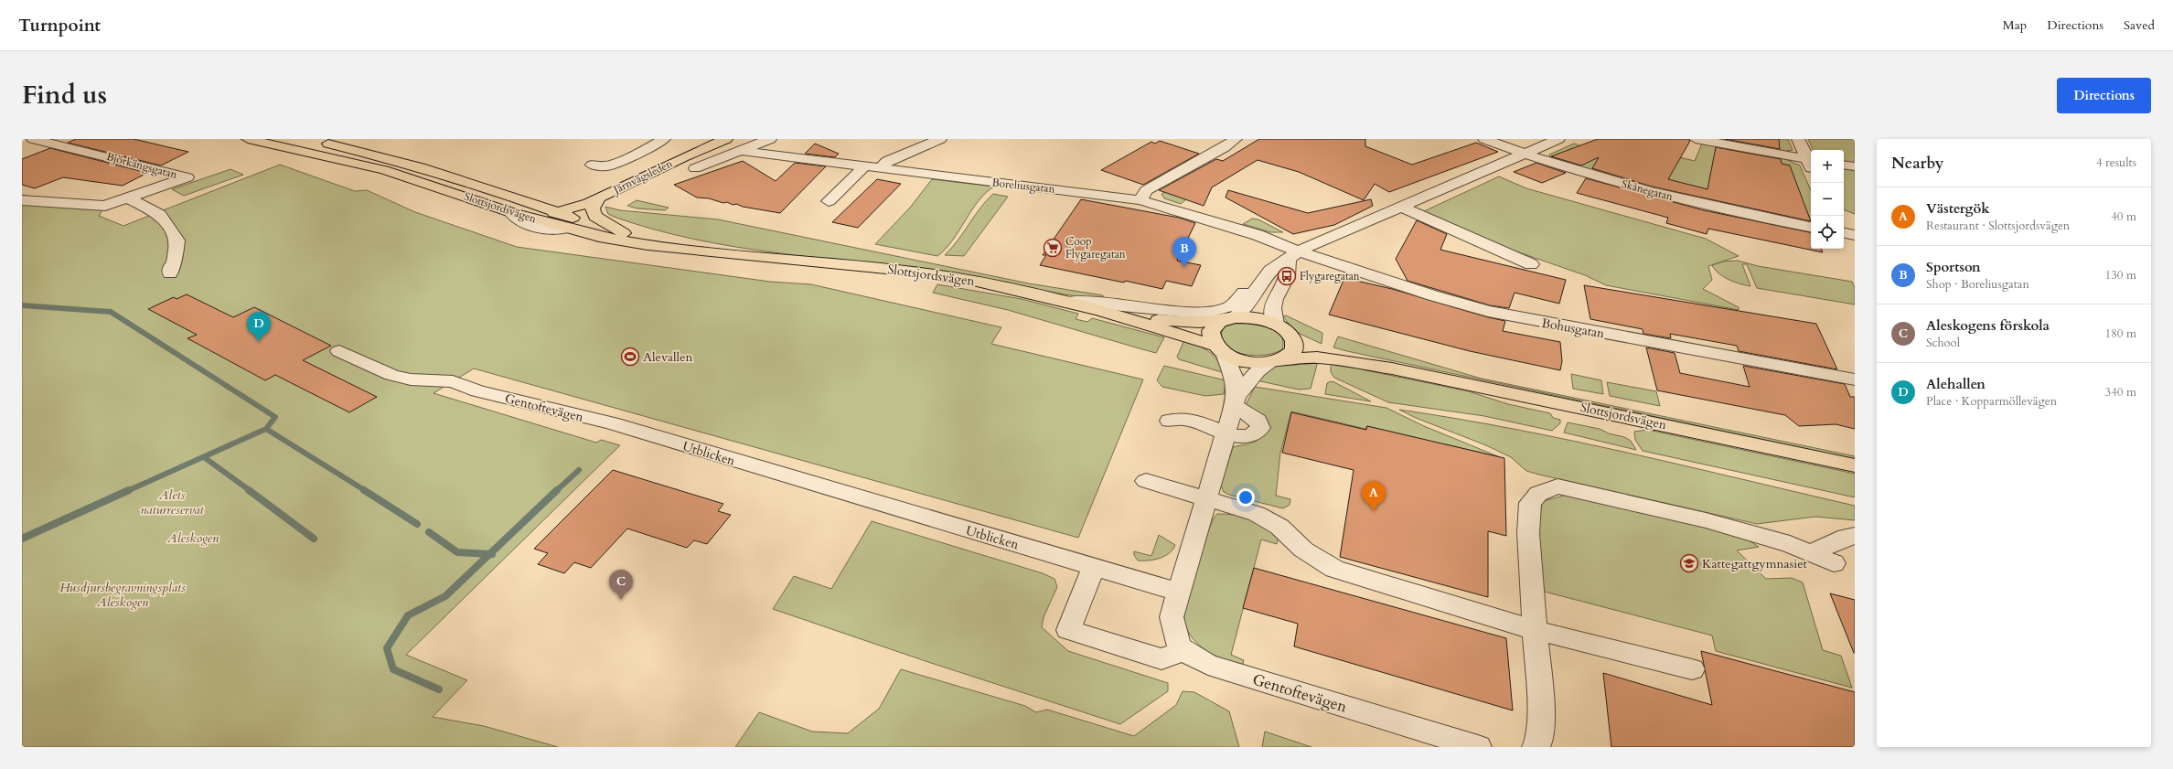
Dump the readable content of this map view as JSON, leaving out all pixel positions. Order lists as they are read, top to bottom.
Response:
{
  "streets": {
    "main road": ["Järnvägsleden", "Slottsjordsvägen"],
    "street": [
      "Björkängsgatan",
      "Boreliusgatan",
      "Skånegatan",
      "Bohusgatan",
      "Gentoftevägen",
      "Utblicken"
    ]
  },
  "crossings": [
    ["Järnvägsleden", "Slottsjordsvägen"],
    ["Boreliusgatan", "Bohusgatan"],
    ["Gentoftevägen", "Utblicken"]
  ],
  "parks": ["Alets naturreservat", "Aleskogen", "Husdjursbegravningsplats Aleskogen"],
  "places": {
    "supermarket": ["Coop Flygaregatan"],
    "bus stop": ["Flygaregatan"],
    "sports": ["Alevallen"],
    "school or university": ["Kattegattgymnasiet"]
  },
  "page": {
    "header": "Turnpoint",
    "nav": ["Map", "Directions", "Saved"],
    "title": "Find us",
    "buttons": "Directions",
    "heading": ["Nearby", "4 results"],
    "map_buttons": ["+", "−"],
    "list": [
      {
        "mark": "A",
        "name": "Västergök",
        "note": "Restaurant · Slottsjordsvägen",
        "value": "40 m"
      },
      {
        "mark": "B",
        "name": "Sportson",
        "note": "Shop · Boreliusgatan",
        "value": "130 m"
      },
      {
        "mark": "C",
        "name": "Aleskogens förskola",
        "note": "School",
        "value": "180 m"
      },
      {
        "mark": "D",
        "name": "Alehallen",
        "note": "Place · Kopparmöllevägen",
        "value": "340 m"
      }
    ],
    "pins": [
      "B",
      "D",
      "A",
      "C"
    ]
  }
}
